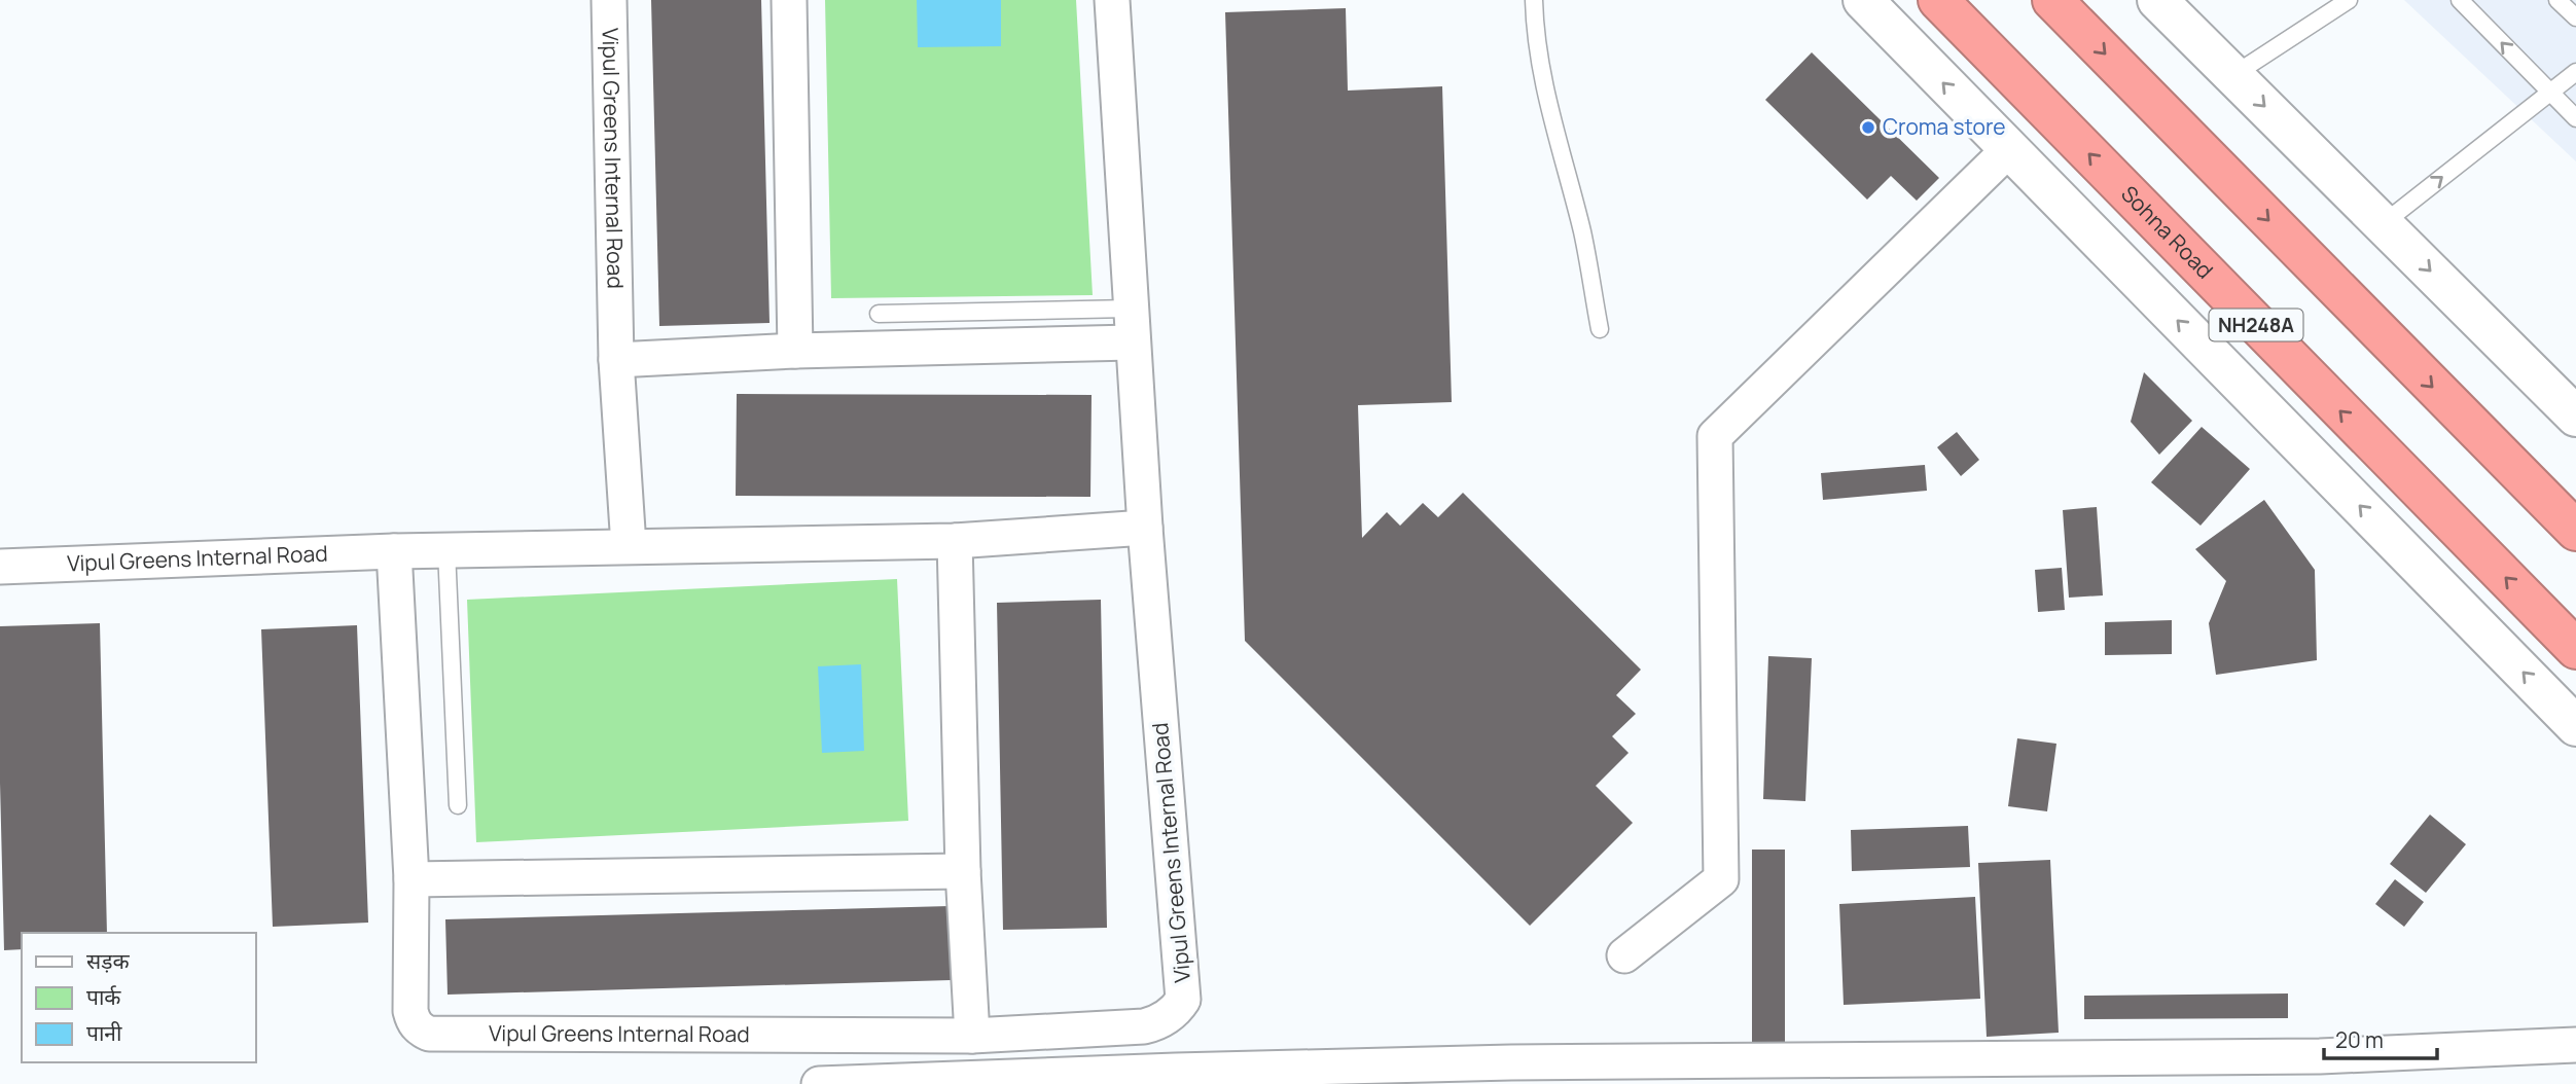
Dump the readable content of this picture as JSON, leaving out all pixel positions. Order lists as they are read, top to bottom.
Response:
{
  "streets": {
    "highway": ["Sohna Road", "NH248A"],
    "street": ["Vipul Greens Internal Road"]
  },
  "places": ["Croma store"],
  "legend": ["सड़क", "पार्क", "पानी"],
  "scale_bar": "20 m"
}
